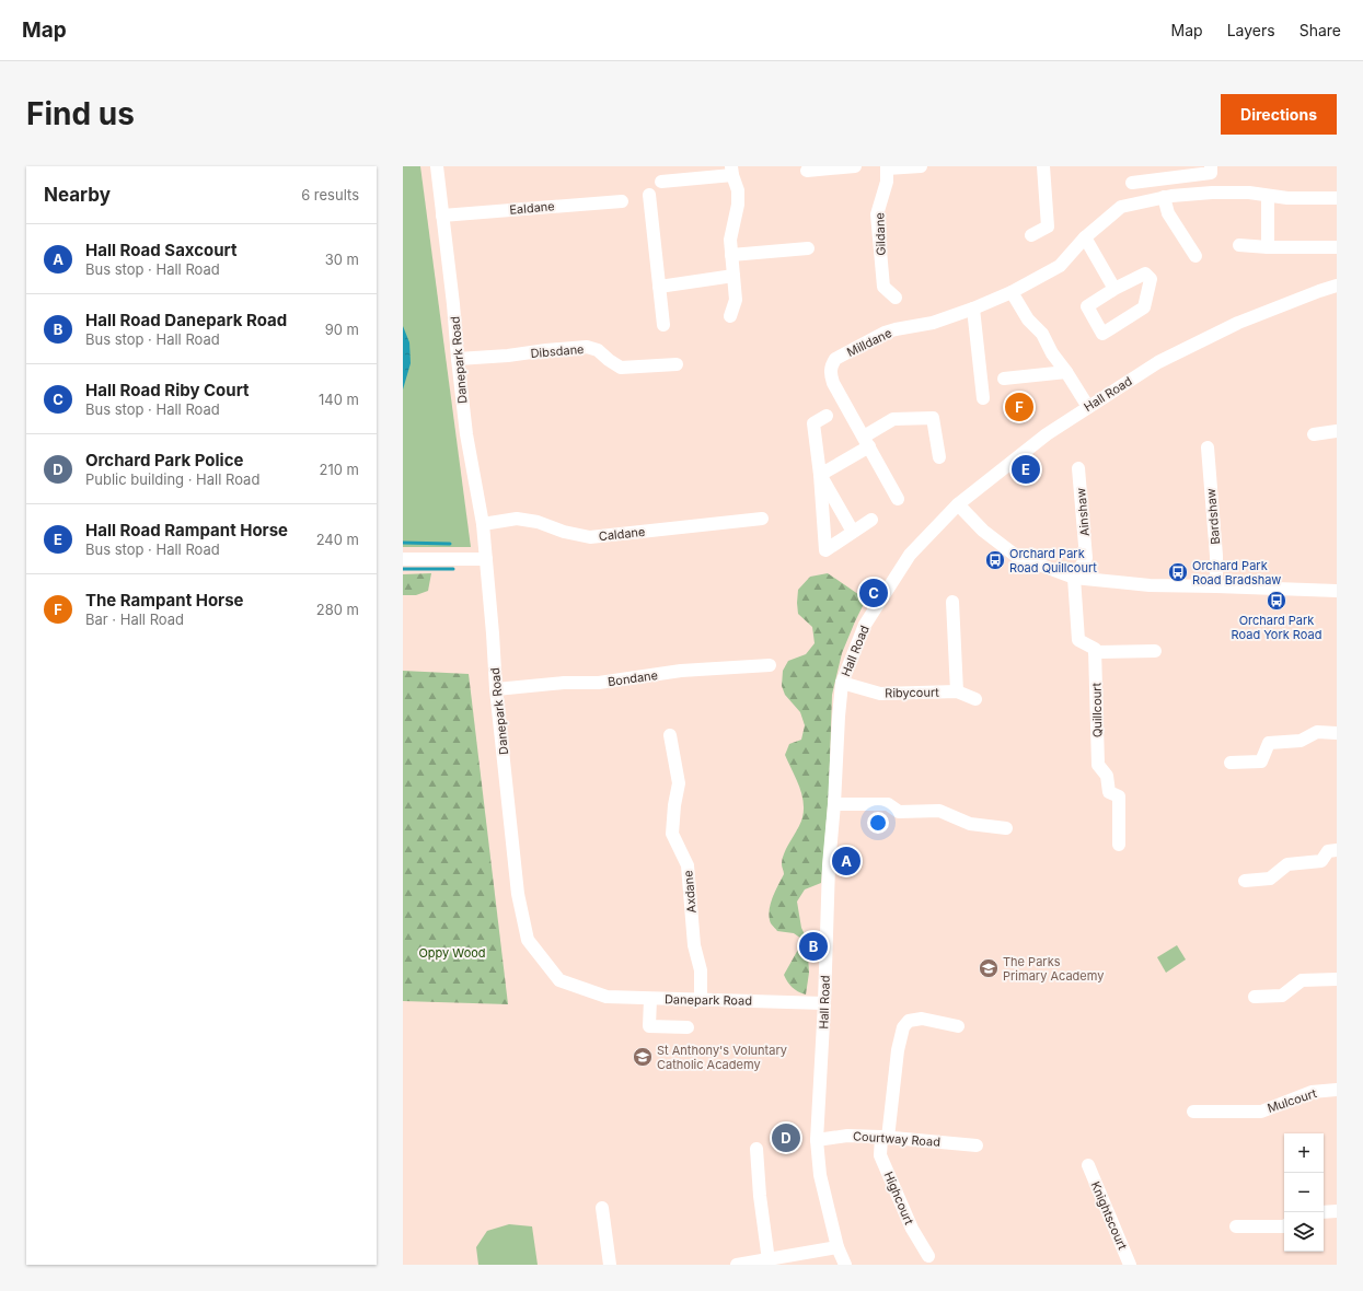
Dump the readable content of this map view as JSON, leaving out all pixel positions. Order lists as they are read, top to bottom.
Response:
{
  "streets": {
    "street": [
      "Ealdane",
      "Gildane",
      "Milldane",
      "Dibsdane",
      "Danepark Road",
      "Hall Road",
      "Ainshaw",
      "Bardshaw",
      "Caldane",
      "Bondane",
      "Ribycourt",
      "Quillcourt",
      "Axdane",
      "Mulcourt",
      "Courtway Road",
      "Highcourt",
      "Knightscourt"
    ]
  },
  "crossings": [
    ["Ealdane", "Danepark Road"],
    ["Dibsdane", "Danepark Road"],
    ["Danepark Road", "Hall Road"],
    ["Danepark Road", "Caldane"],
    ["Danepark Road", "Bondane"],
    ["Danepark Road", "Axdane"],
    ["Hall Road", "Ribycourt"],
    ["Hall Road", "Courtway Road"],
    ["Courtway Road", "Highcourt"]
  ],
  "parks": ["Oppy Wood"],
  "places": {
    "bus stop": ["Orchard Park Road Quillcourt", "Orchard Park Road Bradshaw", "Orchard Park Road York Road"],
    "school or university": ["The Parks Primary Academy", "St Anthony's Voluntary Catholic Academy"]
  },
  "page": {
    "header": "Map",
    "nav": ["Map", "Layers", "Share"],
    "buttons": "Directions",
    "title": "Find us",
    "heading": ["Nearby", "6 results"],
    "list": [
      {
        "mark": "A",
        "name": "Hall Road Saxcourt",
        "note": "Bus stop · Hall Road",
        "value": "30 m"
      },
      {
        "mark": "B",
        "name": "Hall Road Danepark Road",
        "note": "Bus stop · Hall Road",
        "value": "90 m"
      },
      {
        "mark": "C",
        "name": "Hall Road Riby Court",
        "note": "Bus stop · Hall Road",
        "value": "140 m"
      },
      {
        "mark": "D",
        "name": "Orchard Park Police",
        "note": "Public building · Hall Road",
        "value": "210 m"
      },
      {
        "mark": "E",
        "name": "Hall Road Rampant Horse",
        "note": "Bus stop · Hall Road",
        "value": "240 m"
      },
      {
        "mark": "F",
        "name": "The Rampant Horse",
        "note": "Bar · Hall Road",
        "value": "280 m"
      }
    ],
    "pins": [
      "F",
      "E",
      "C",
      "A",
      "B",
      "D"
    ],
    "map_buttons": ["+", "−"]
  }
}
